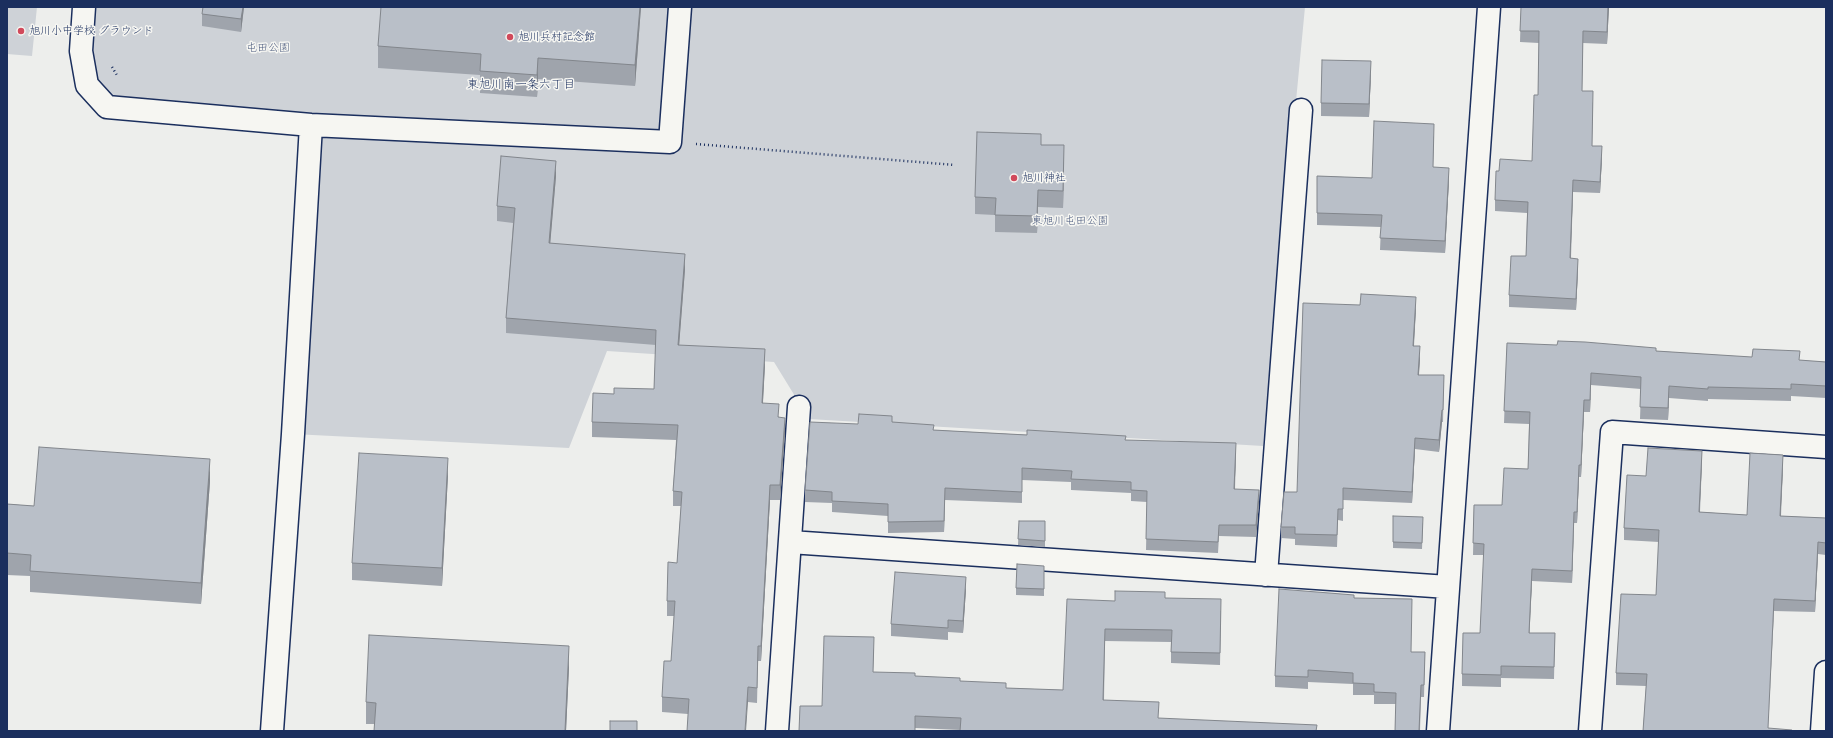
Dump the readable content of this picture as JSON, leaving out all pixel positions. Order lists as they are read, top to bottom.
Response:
{
  "districts": ["東旭川南一条六丁目"],
  "parks": ["屯田公園", "東旭川屯田公園"],
  "places": ["旭川小中学校 グラウンド", "旭川兵村記念館", "旭川神社"]
}
